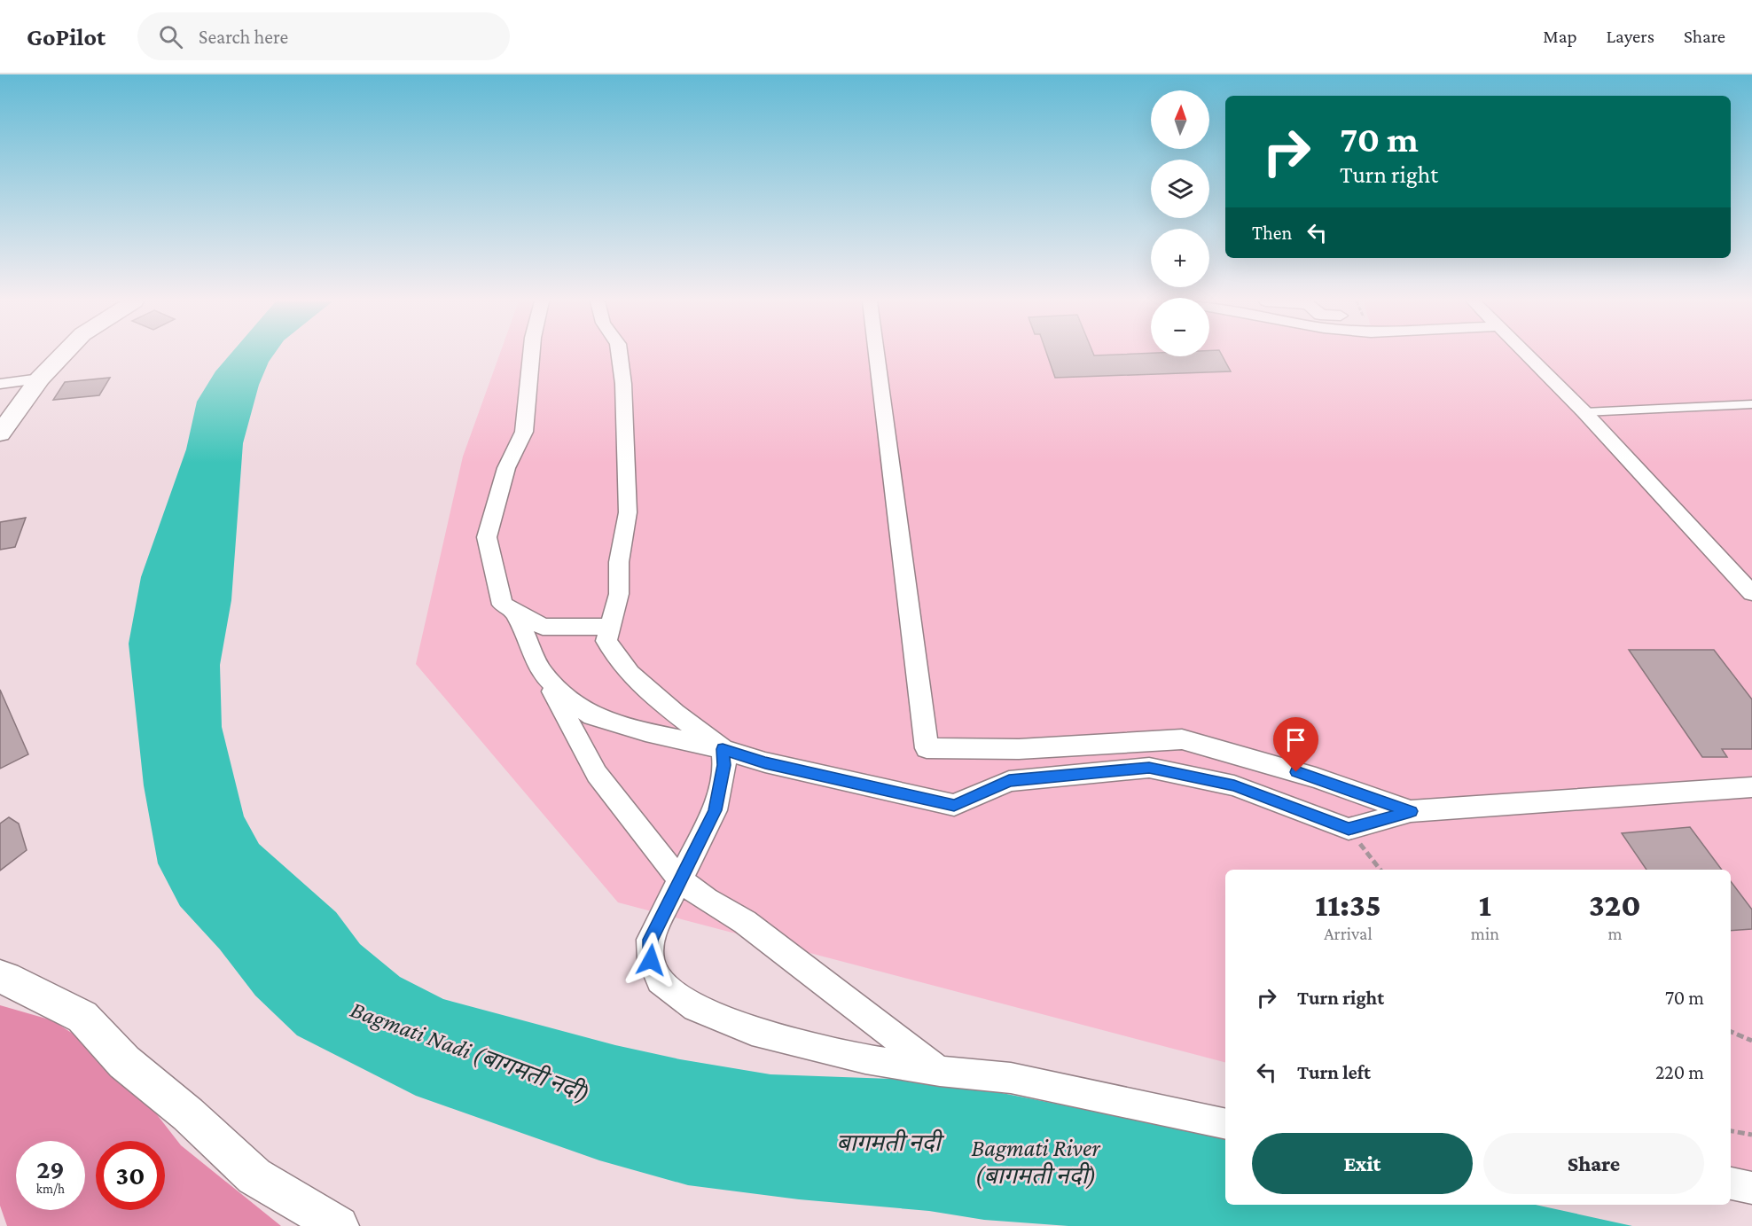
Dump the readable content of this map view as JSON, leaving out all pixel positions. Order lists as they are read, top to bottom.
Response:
{
  "water": ["Bagmati Nadi (बागमती नदी)", "बागमती नदी", "Bagmati River (बागमती नदी)"],
  "north": "top",
  "page": {
    "header": "GoPilot",
    "search": "Search here",
    "nav": ["Map", "Layers", "Share"],
    "map_buttons": ["+", "−"],
    "turn": ["70 m", "Turn right"],
    "then": "Then",
    "eta": [
      "11:35",
      "Arrival",
      "1",
      "min",
      "320",
      "m"
    ],
    "list": [
      {
        "name": "Turn right",
        "value": "70 m"
      },
      {
        "name": "Turn left",
        "value": "220 m"
      }
    ],
    "buttons": ["Exit", "Share"],
    "speed": "29 km/h",
    "limit": "30"
  }
}
